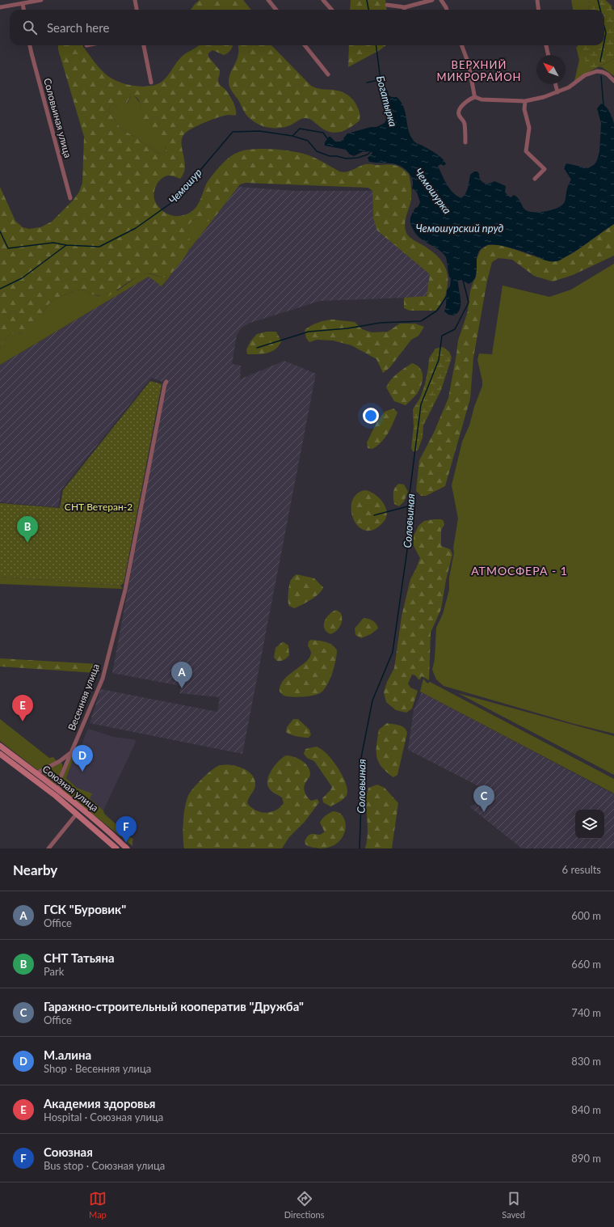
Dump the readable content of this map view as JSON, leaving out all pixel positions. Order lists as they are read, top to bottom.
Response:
{
  "streets": {
    "main road": ["Союзная улица"],
    "street": ["Соловьиная улица", "Весенняя улица"]
  },
  "crossings": [
    ["Весенняя улица", "Союзная улица"]
  ],
  "districts": ["ВЕРХНИЙ МИКРОРАЙОН", "АТМОСФЕРА - 1"],
  "water": [
    "Богатырка",
    "Чемошур",
    "Чемошурка",
    "Чемошурский пруд",
    "Соловьиная"
  ],
  "parks": ["СНТ Ветеран-2"],
  "north": "top left",
  "page": {
    "search": "Search here",
    "pins": [
      "B",
      "A",
      "E",
      "D",
      "C",
      "F"
    ],
    "heading": ["Nearby", "6 results"],
    "list": [
      {
        "mark": "A",
        "name": "ГСК \"Буровик\"",
        "note": "Office",
        "value": "600 m"
      },
      {
        "mark": "B",
        "name": "СНТ Татьяна",
        "note": "Park",
        "value": "660 m"
      },
      {
        "mark": "C",
        "name": "Гаражно-строительный кооператив \"Дружба\"",
        "note": "Office",
        "value": "740 m"
      },
      {
        "mark": "D",
        "name": "М.алина",
        "note": "Shop · Весенняя улица",
        "value": "830 m"
      },
      {
        "mark": "E",
        "name": "Академия здоровья",
        "note": "Hospital · Союзная улица",
        "value": "840 m"
      },
      {
        "mark": "F",
        "name": "Союзная",
        "note": "Bus stop · Союзная улица",
        "value": "890 m"
      }
    ],
    "nav": ["Map", "Directions", "Saved"]
  }
}
